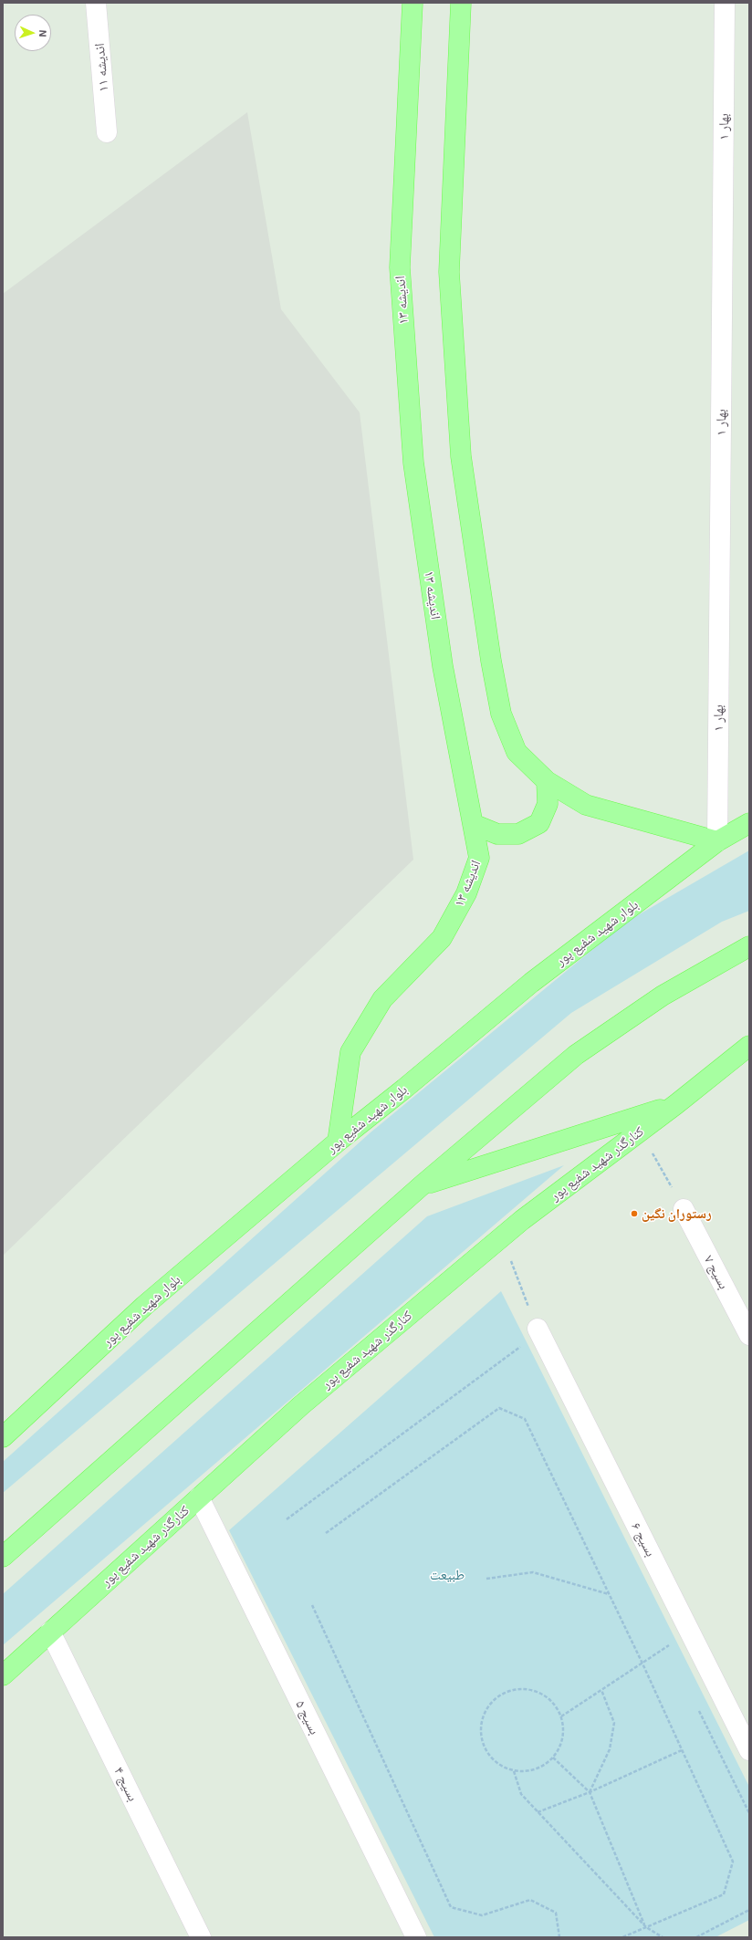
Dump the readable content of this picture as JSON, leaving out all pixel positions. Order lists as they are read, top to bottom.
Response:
{
  "streets": {
    "main road": ["اندیشه ۱۳", "بلوار شهید شفیع پور", "کنارگذر شهید شفیع پور"],
    "street": [
      "اندیشه ۱۱",
      "بهار ۱",
      "بسیج ۷",
      "بسیج ۶",
      "بسیج ۵",
      "بسیج ۴"
    ]
  },
  "crossings": [
    ["بهار ۱", "بلوار شهید شفیع پور"],
    ["اندیشه ۱۳", "بلوار شهید شفیع پور"],
    ["کنارگذر شهید شفیع پور", "بسیج ۵"],
    ["کنارگذر شهید شفیع پور", "بسیج ۴"]
  ],
  "parks": ["طبیعت"],
  "places": ["رستوران نگین"],
  "north": "right"
}
